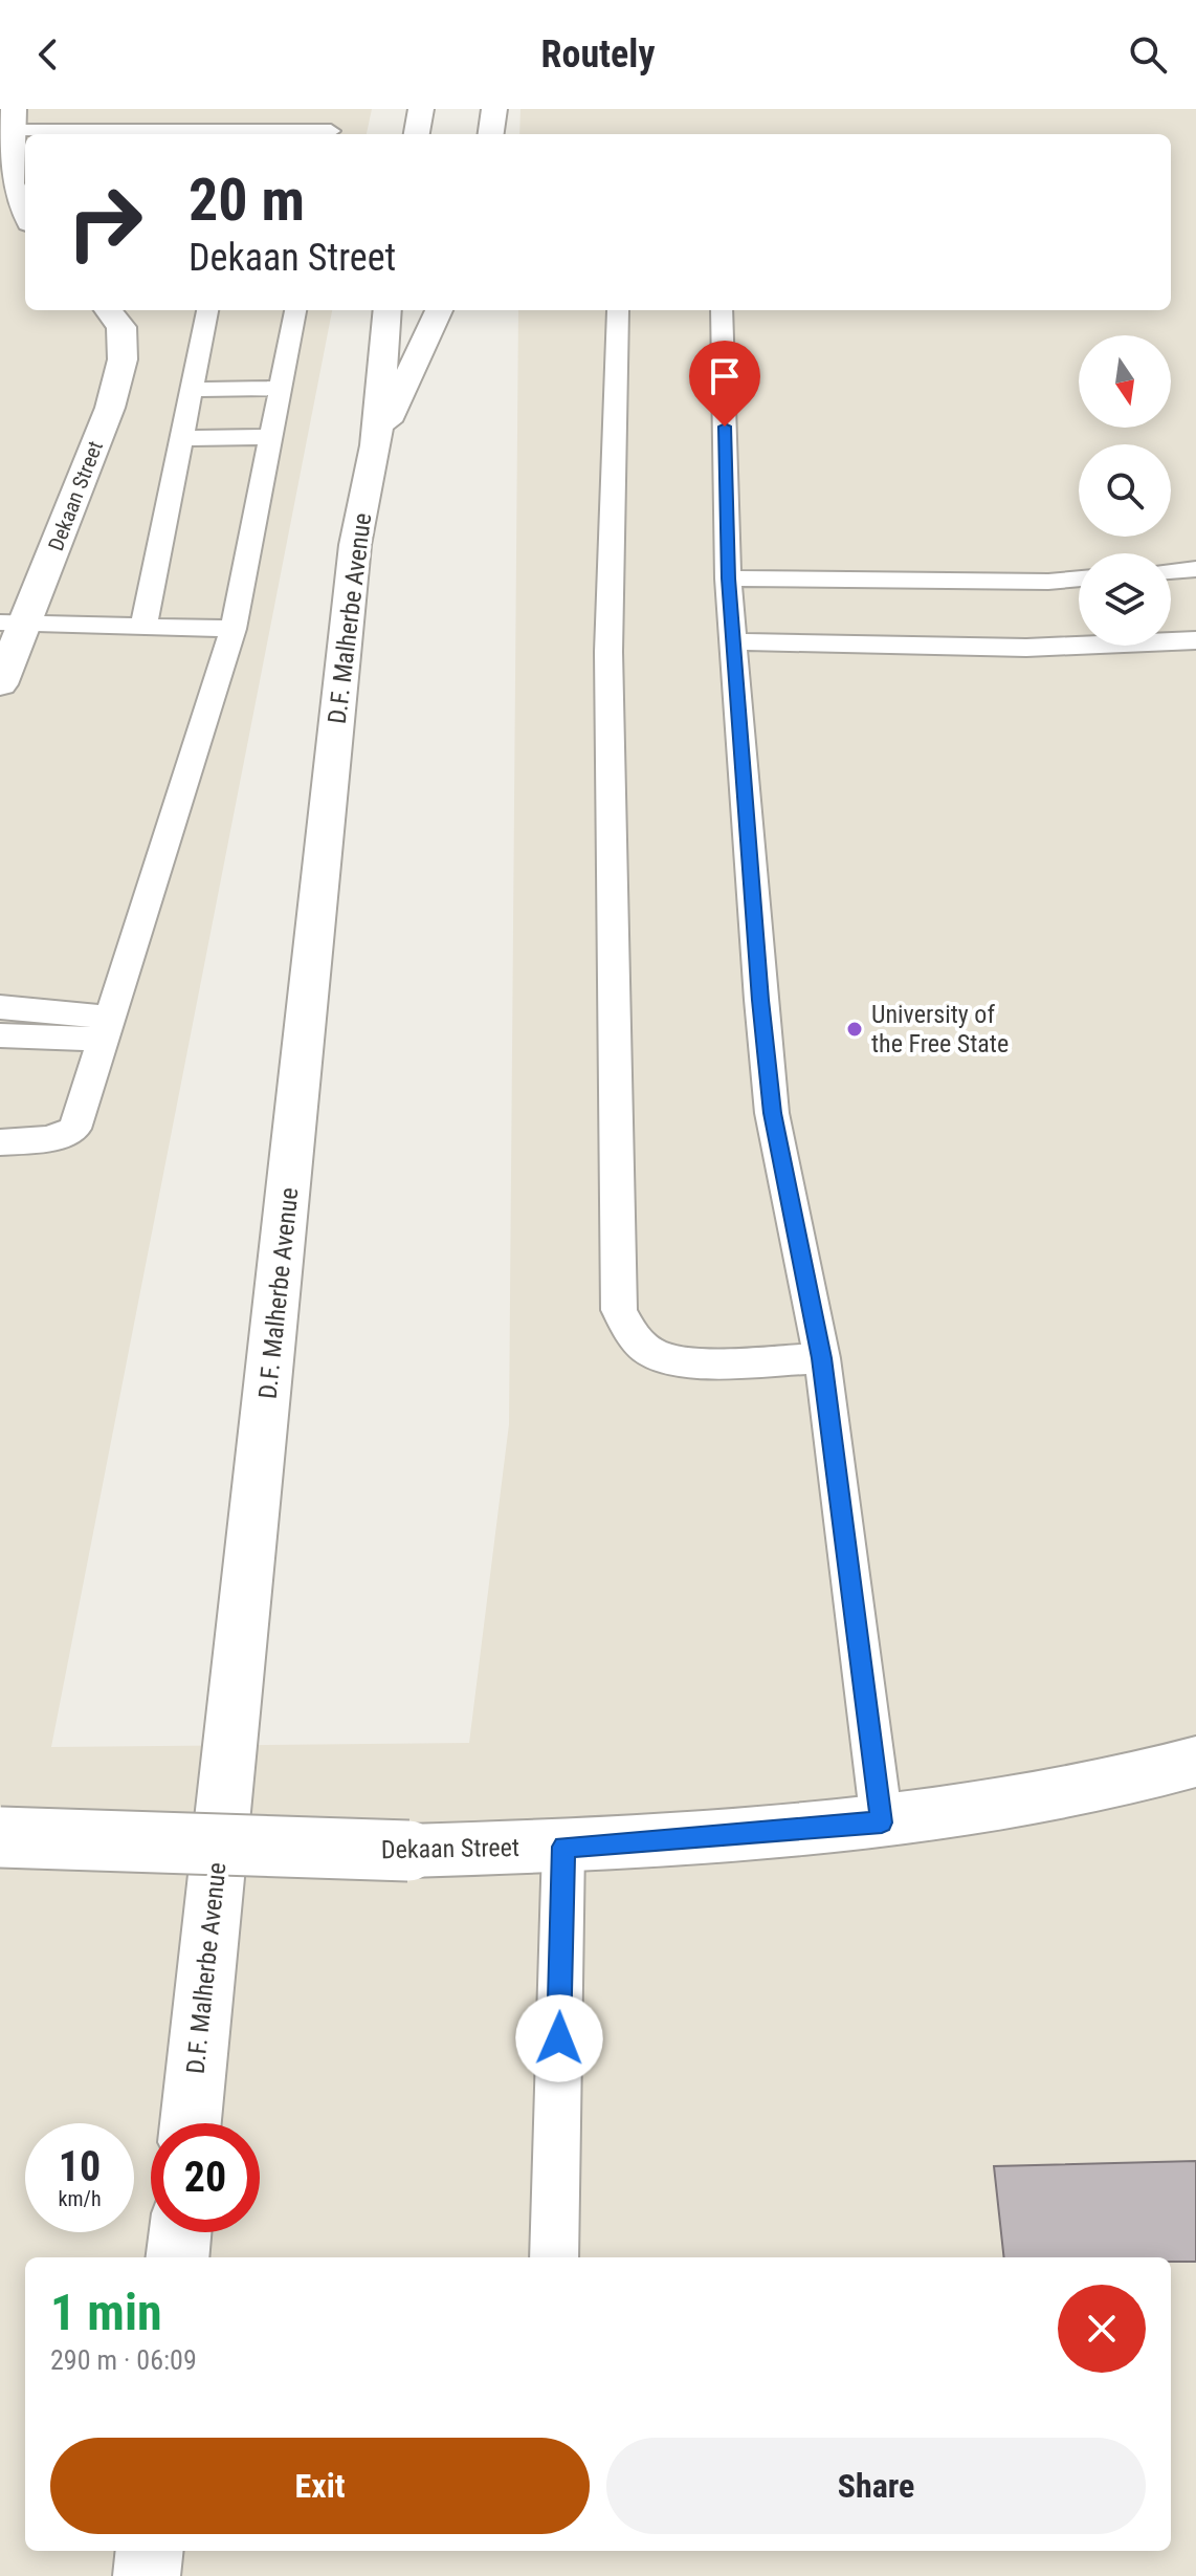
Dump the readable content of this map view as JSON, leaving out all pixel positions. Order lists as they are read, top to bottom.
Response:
{
  "streets": {
    "street": ["Dekaan Street", "D.F. Malherbe Avenue"]
  },
  "places": ["University of the Free State"],
  "north": "bottom",
  "page": {
    "header": "Routely",
    "turn": ["20 m", "Dekaan Street"],
    "speed": "10 km/h",
    "limit": "20",
    "heading": ["1 min", "290 m · 06:09"],
    "buttons": ["Exit", "Share"]
  }
}
